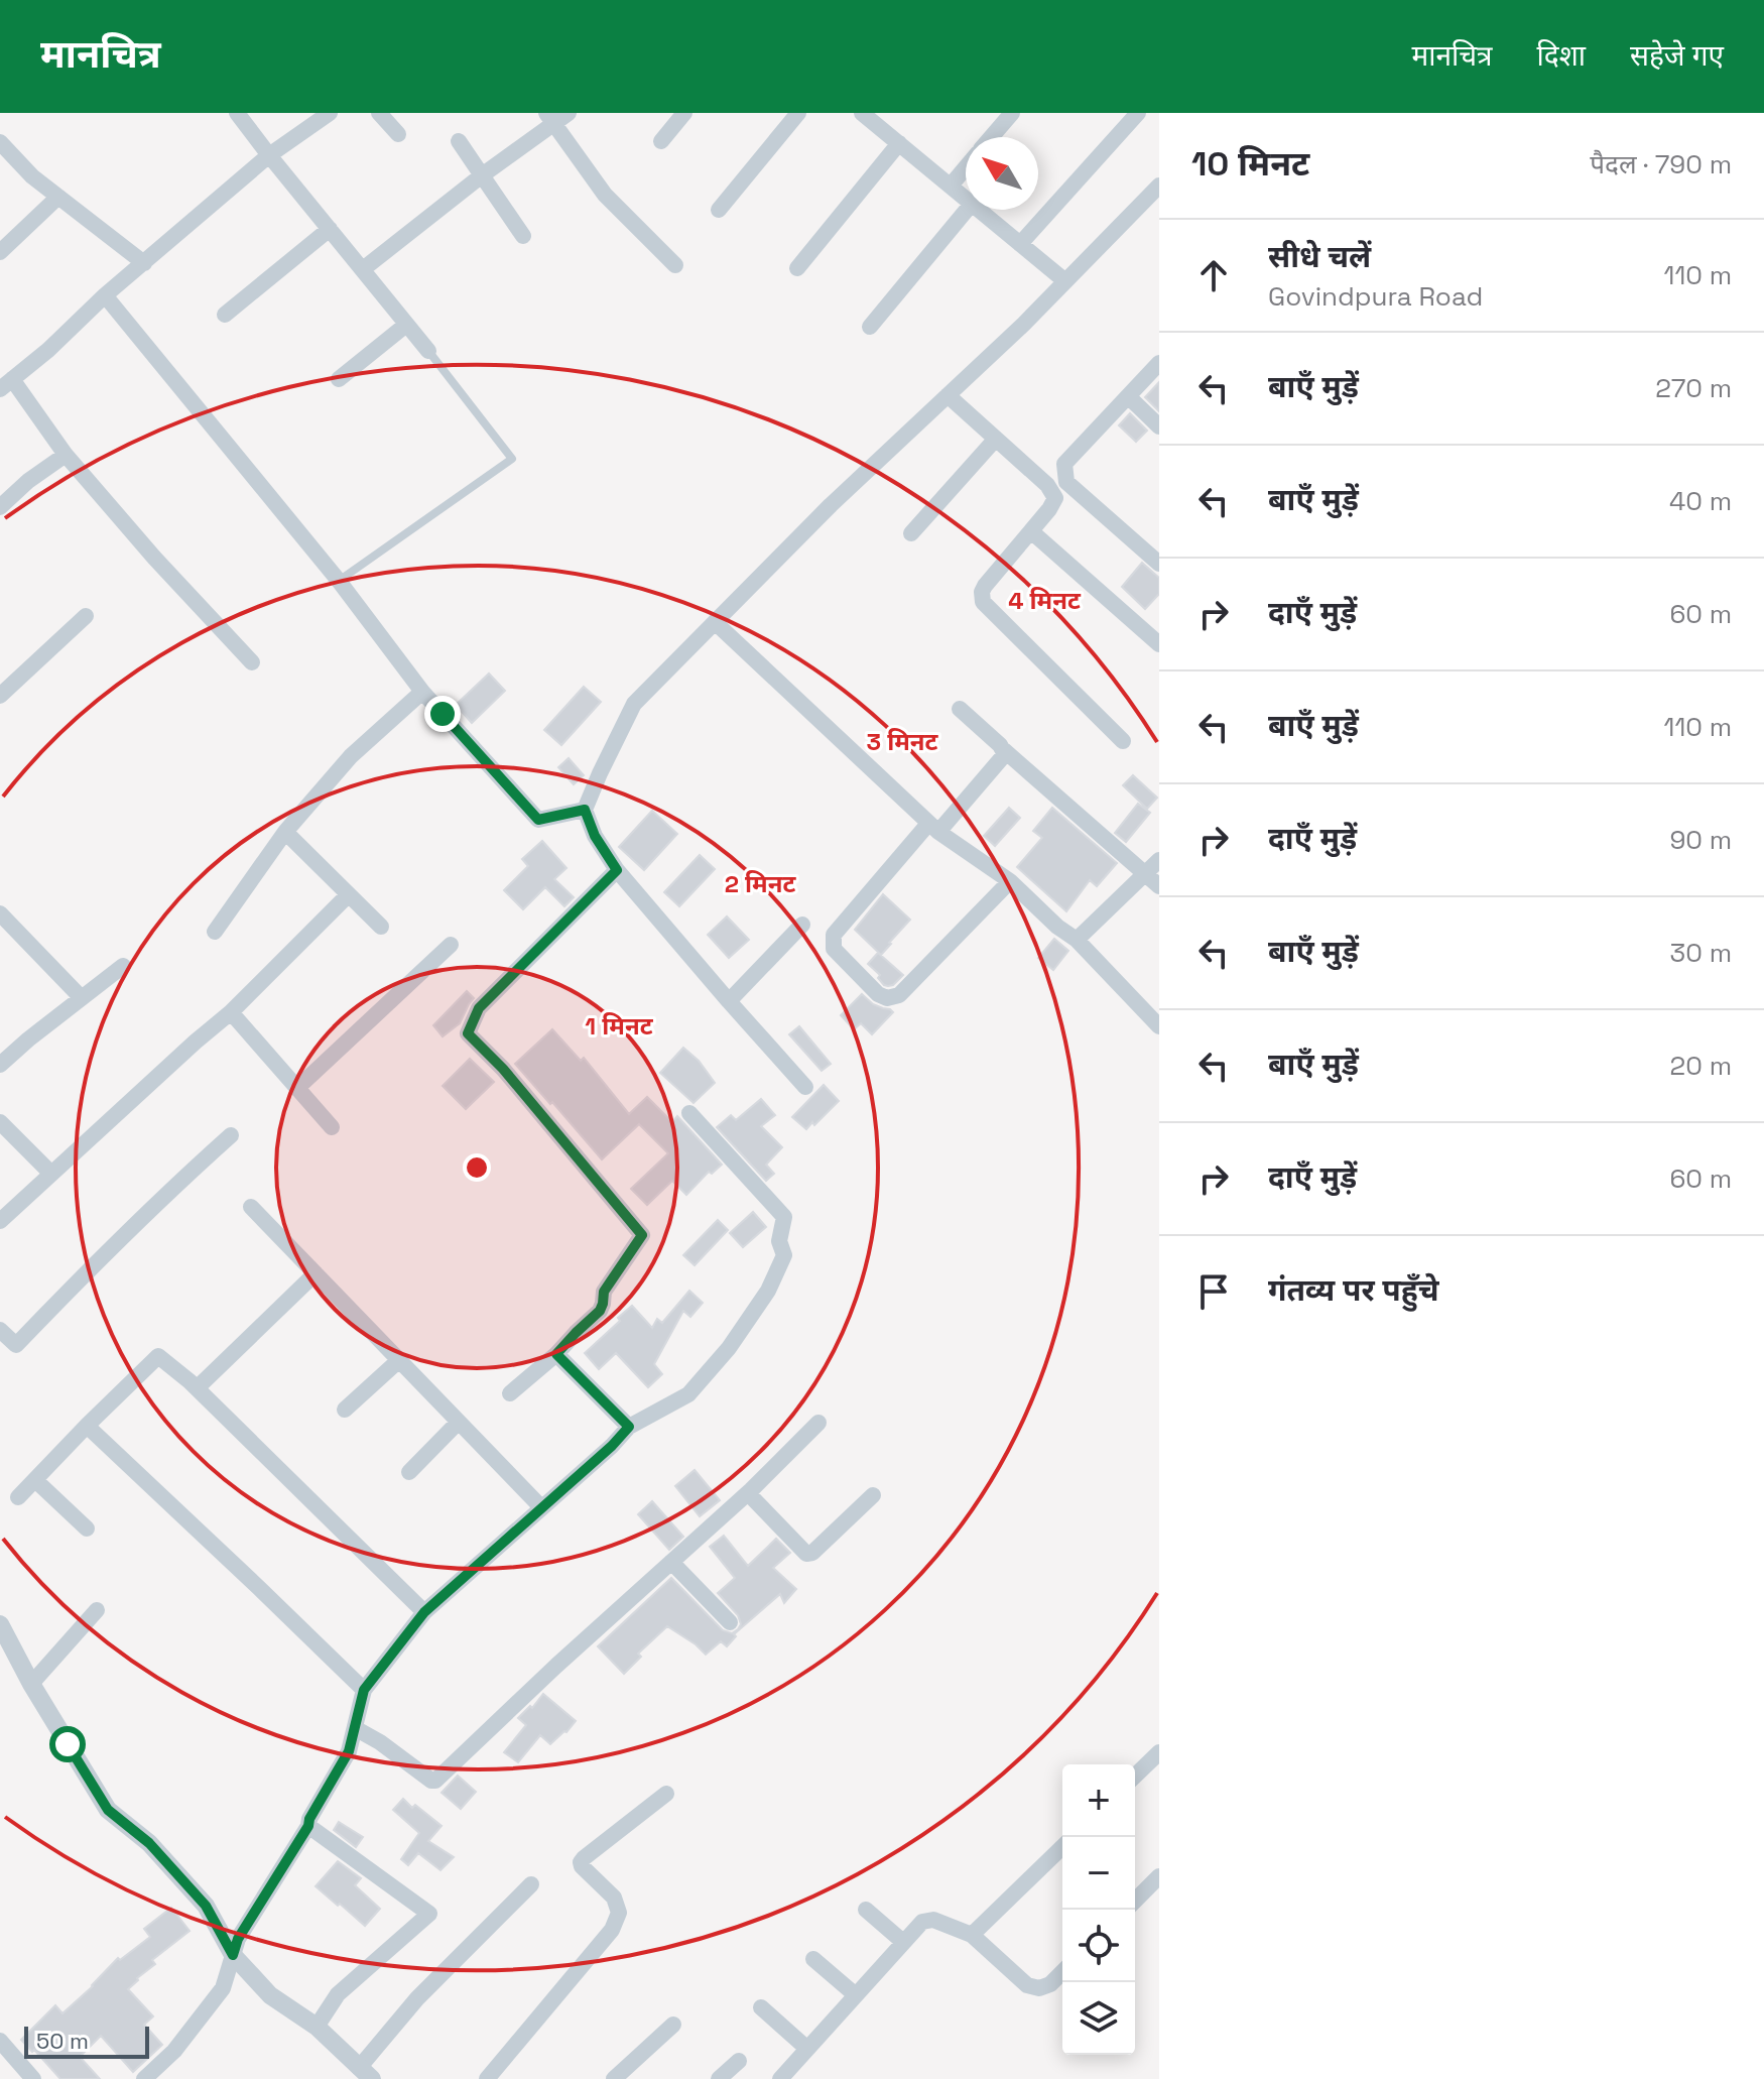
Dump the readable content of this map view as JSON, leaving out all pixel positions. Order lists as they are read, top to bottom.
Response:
{
  "scale_bar": "50 m",
  "north": "top left",
  "page": {
    "header": "मानचित्र",
    "nav": ["मानचित्र", "दिशा", "सहेजे गए"],
    "heading": ["10 मिनट", "पैदल · 790 m"],
    "list": [
      ["सीधे चलें", "Govindpura Road", "110 m"],
      ["बाएँ मुड़ें", "270 m"],
      ["बाएँ मुड़ें", "40 m"],
      ["दाएँ मुड़ें", "60 m"],
      ["बाएँ मुड़ें", "110 m"],
      ["दाएँ मुड़ें", "90 m"],
      ["बाएँ मुड़ें", "30 m"],
      ["बाएँ मुड़ें", "20 m"],
      ["दाएँ मुड़ें", "60 m"],
      "गंतव्य पर पहुँचे"
    ],
    "map_buttons": ["+", "−"],
    "scale": "50 m"
  },
  "rings": [
    "4 मिनट",
    "3 मिनट",
    "2 मिनट",
    "1 मिनट"
  ]
}
